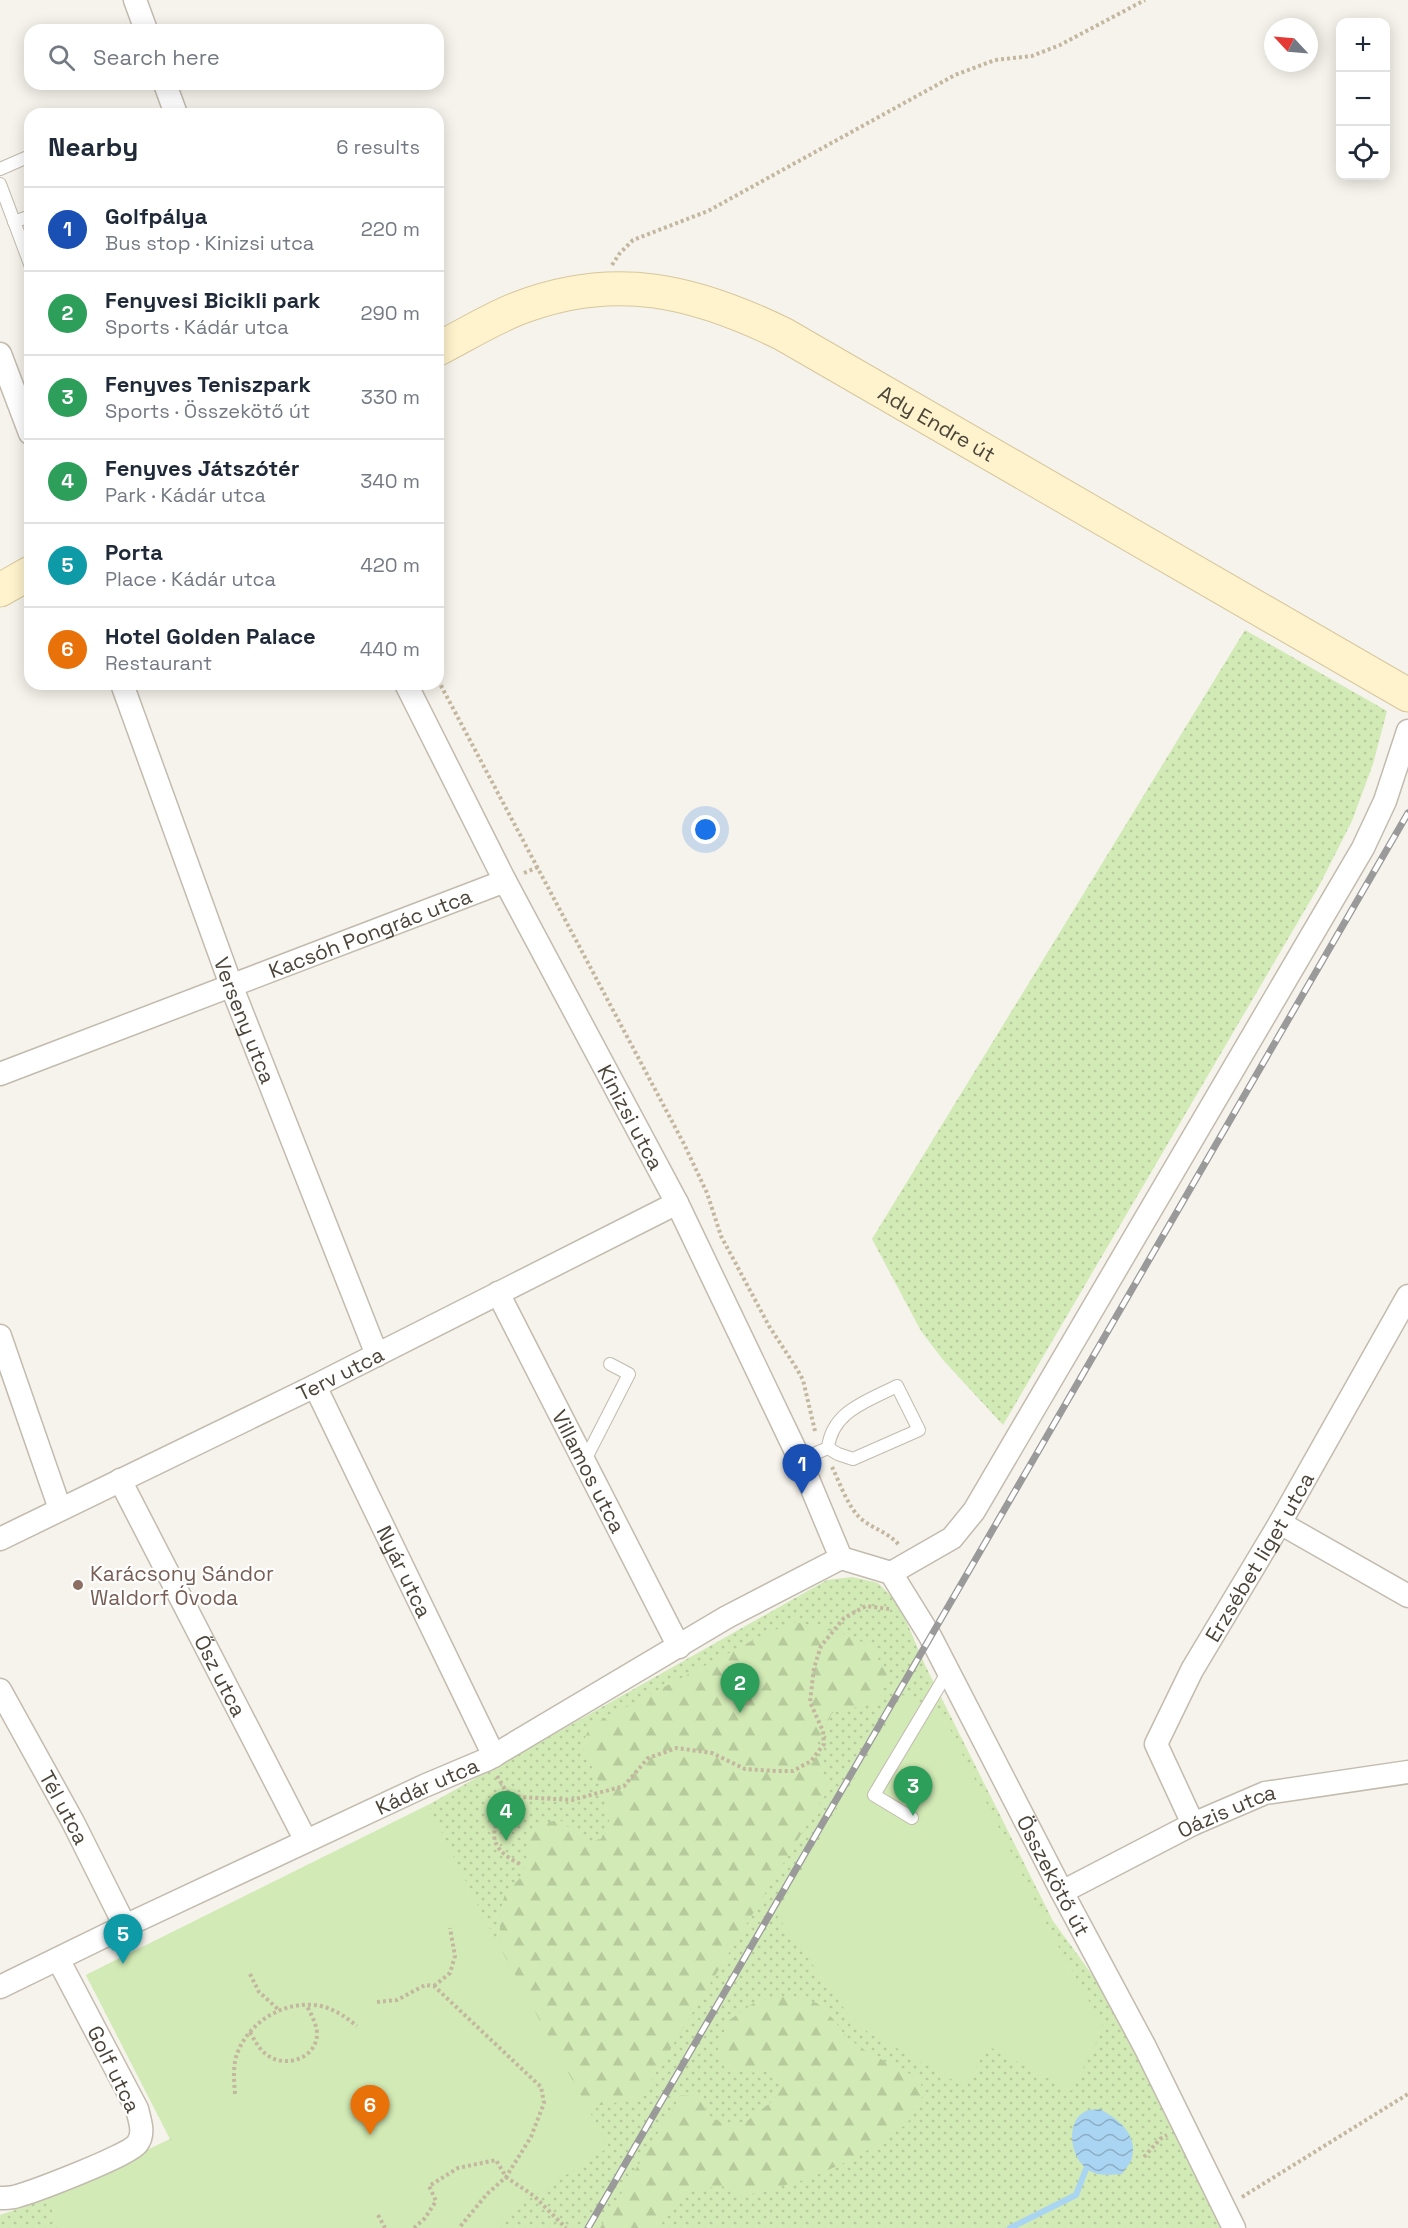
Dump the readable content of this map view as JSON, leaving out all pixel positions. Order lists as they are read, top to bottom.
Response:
{
  "streets": {
    "street": [
      "Ady Endre út",
      "Kacsóh Pongrác utca",
      "Verseny utca",
      "Kinizsi utca",
      "Terv utca",
      "Villamos utca",
      "Erzsébet liget utca",
      "Nyár utca",
      "Ősz utca",
      "Kádár utca",
      "Tél utca",
      "Oázis utca",
      "Összekötő út",
      "Golf utca"
    ]
  },
  "crossings": [
    ["Kacsóh Pongrác utca", "Verseny utca"],
    ["Kacsóh Pongrác utca", "Kinizsi utca"],
    ["Verseny utca", "Terv utca"],
    ["Kinizsi utca", "Terv utca"],
    ["Kinizsi utca", "Kádár utca"],
    ["Terv utca", "Villamos utca"],
    ["Terv utca", "Nyár utca"],
    ["Terv utca", "Ősz utca"],
    ["Villamos utca", "Kádár utca"],
    ["Erzsébet liget utca", "Oázis utca"],
    ["Nyár utca", "Kádár utca"],
    ["Ősz utca", "Kádár utca"],
    ["Kádár utca", "Tél utca"],
    ["Kádár utca", "Golf utca"],
    ["Oázis utca", "Összekötő út"]
  ],
  "places": ["Karácsony Sándor Waldorf Óvoda"],
  "north": "top left",
  "page": {
    "map_buttons": ["+", "−"],
    "search": "Search here",
    "heading": ["Nearby", "6 results"],
    "list": [
      {
        "mark": "1",
        "name": "Golfpálya",
        "note": "Bus stop · Kinizsi utca",
        "value": "220 m"
      },
      {
        "mark": "2",
        "name": "Fenyvesi Bicikli park",
        "note": "Sports · Kádár utca",
        "value": "290 m"
      },
      {
        "mark": "3",
        "name": "Fenyves Teniszpark",
        "note": "Sports · Összekötő út",
        "value": "330 m"
      },
      {
        "mark": "4",
        "name": "Fenyves Játszótér",
        "note": "Park · Kádár utca",
        "value": "340 m"
      },
      {
        "mark": "5",
        "name": "Porta",
        "note": "Place · Kádár utca",
        "value": "420 m"
      },
      {
        "mark": "6",
        "name": "Hotel Golden Palace",
        "note": "Restaurant",
        "value": "440 m"
      }
    ],
    "pins": [
      "1",
      "2",
      "3",
      "4",
      "5",
      "6"
    ]
  }
}
